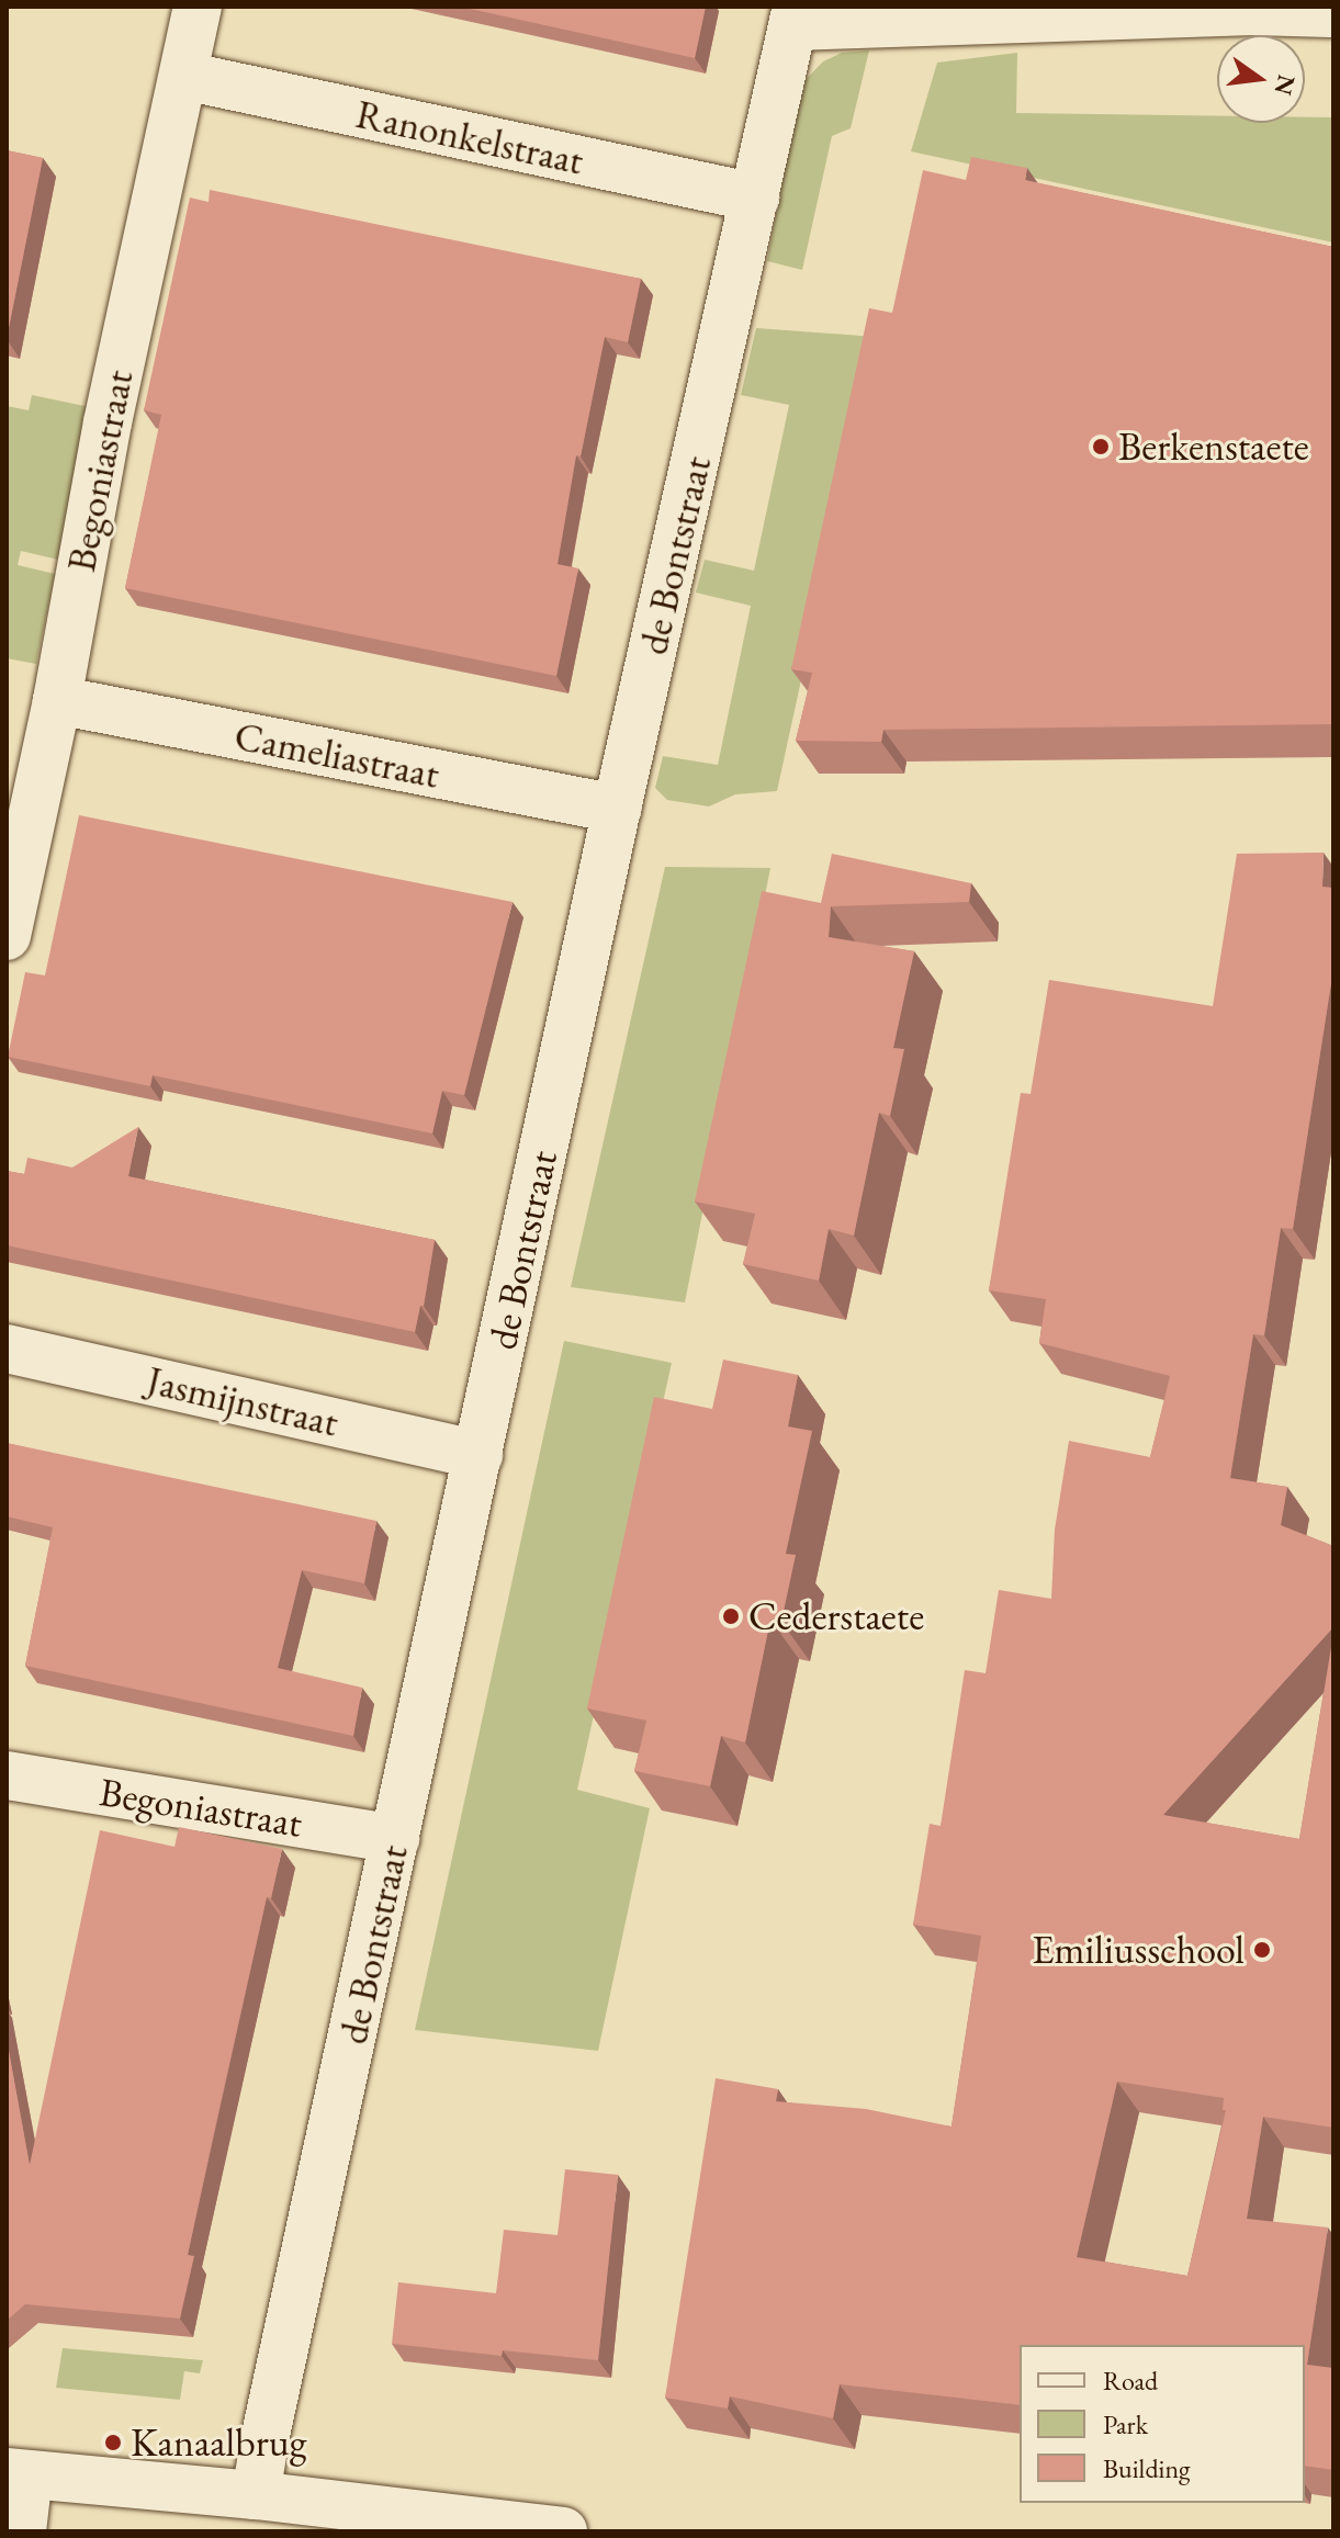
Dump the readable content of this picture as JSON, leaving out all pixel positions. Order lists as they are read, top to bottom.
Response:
{
  "streets": {
    "street": [
      "Ranonkelstraat",
      "Begoniastraat",
      "de Bontstraat",
      "Cameliastraat",
      "Jasmijnstraat"
    ]
  },
  "crossings": [
    ["Ranonkelstraat", "Begoniastraat"],
    ["Ranonkelstraat", "de Bontstraat"],
    ["Begoniastraat", "de Bontstraat"],
    ["Begoniastraat", "Cameliastraat"],
    ["de Bontstraat", "Cameliastraat"],
    ["de Bontstraat", "Jasmijnstraat"]
  ],
  "places": [
    "Berkenstaete",
    "Cederstaete",
    "Emiliusschool",
    "Kanaalbrug"
  ],
  "legend": ["Road", "Park", "Building"],
  "north": "right"
}
